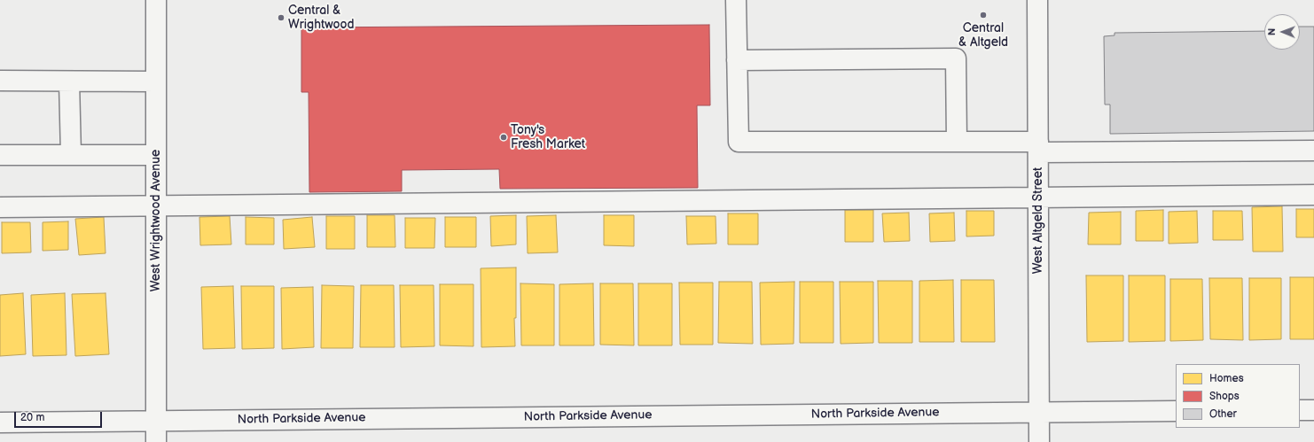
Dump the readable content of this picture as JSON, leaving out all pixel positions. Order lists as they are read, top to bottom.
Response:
{
  "streets": {
    "street": ["West Wrightwood Avenue", "West Altgeld Street", "North Parkside Avenue"]
  },
  "crossings": [
    ["West Wrightwood Avenue", "North Parkside Avenue"],
    ["West Altgeld Street", "North Parkside Avenue"]
  ],
  "places": ["Central & Altgeld", "Central & Wrightwood", "Tony's Fresh Market"],
  "legend": ["Homes", "Shops", "Other"],
  "scale_bar": "20 m",
  "north": "left"
}
